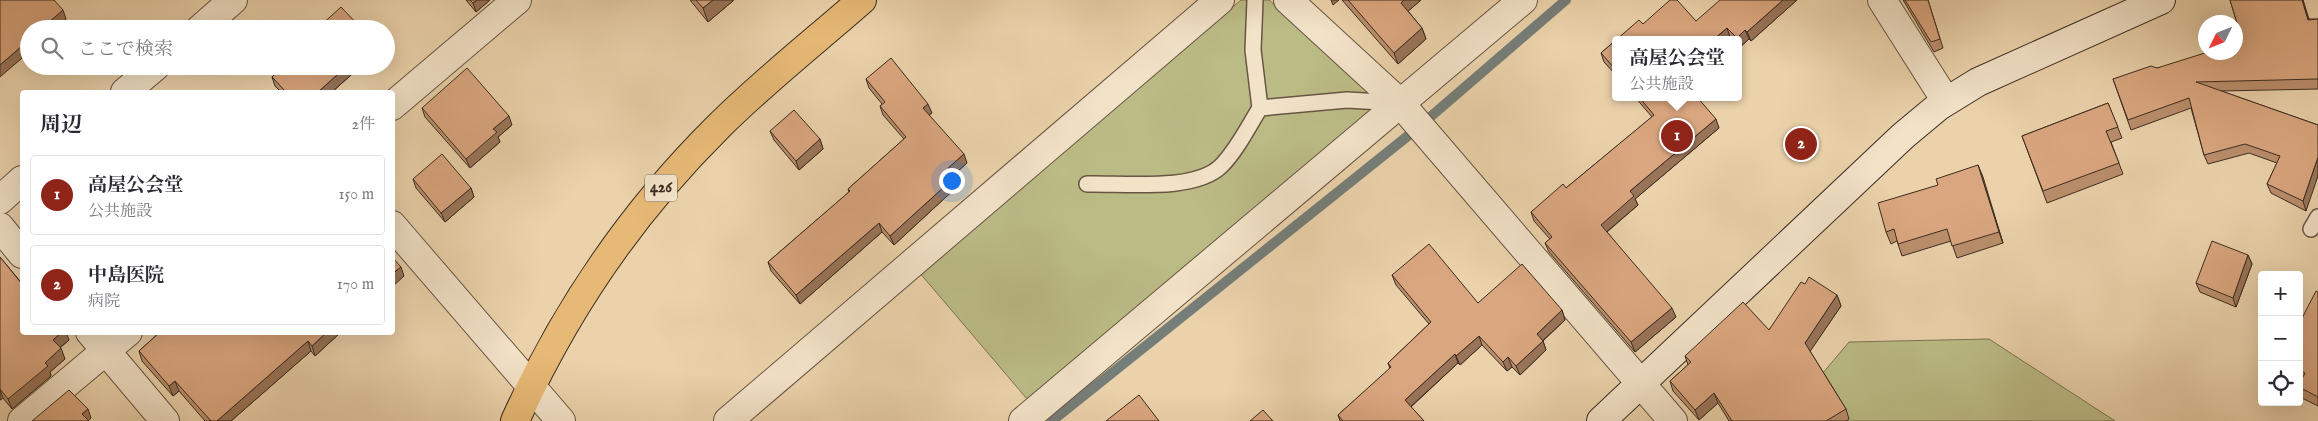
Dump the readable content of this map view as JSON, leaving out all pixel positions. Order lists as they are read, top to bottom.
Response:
{
  "streets": {
    "highway": ["426"]
  },
  "north": "bottom left",
  "page": {
    "search": "ここで検索",
    "popup": ["高屋公会堂", "公共施設"],
    "heading": ["周辺", "2件"],
    "pins": ["1", "2"],
    "list": [
      {
        "mark": "1",
        "name": "高屋公会堂",
        "note": "公共施設",
        "value": "150 m"
      },
      {
        "mark": "2",
        "name": "中島医院",
        "note": "病院",
        "value": "170 m"
      }
    ],
    "map_buttons": ["+", "−"]
  }
}
